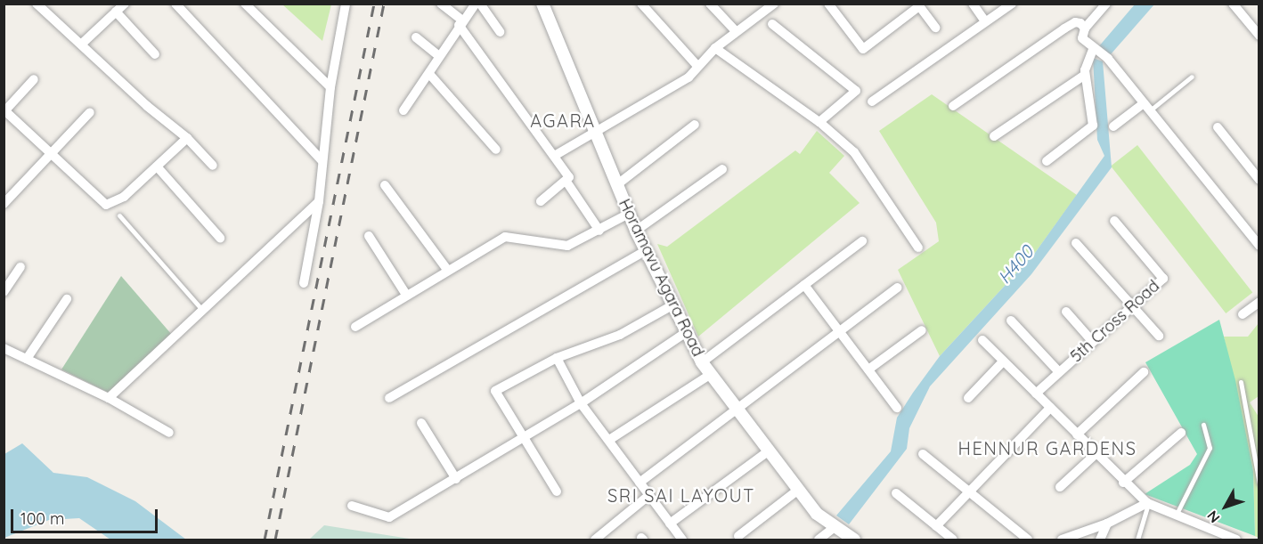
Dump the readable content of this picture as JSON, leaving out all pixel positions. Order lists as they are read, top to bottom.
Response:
{
  "streets": {
    "street": ["Horamavu Agara Road", "5th Cross Road"]
  },
  "districts": ["AGARA", "HENNUR GARDENS", "SRI SAI LAYOUT"],
  "water": ["H400"],
  "scale_bar": "100 m",
  "north": "bottom left"
}
